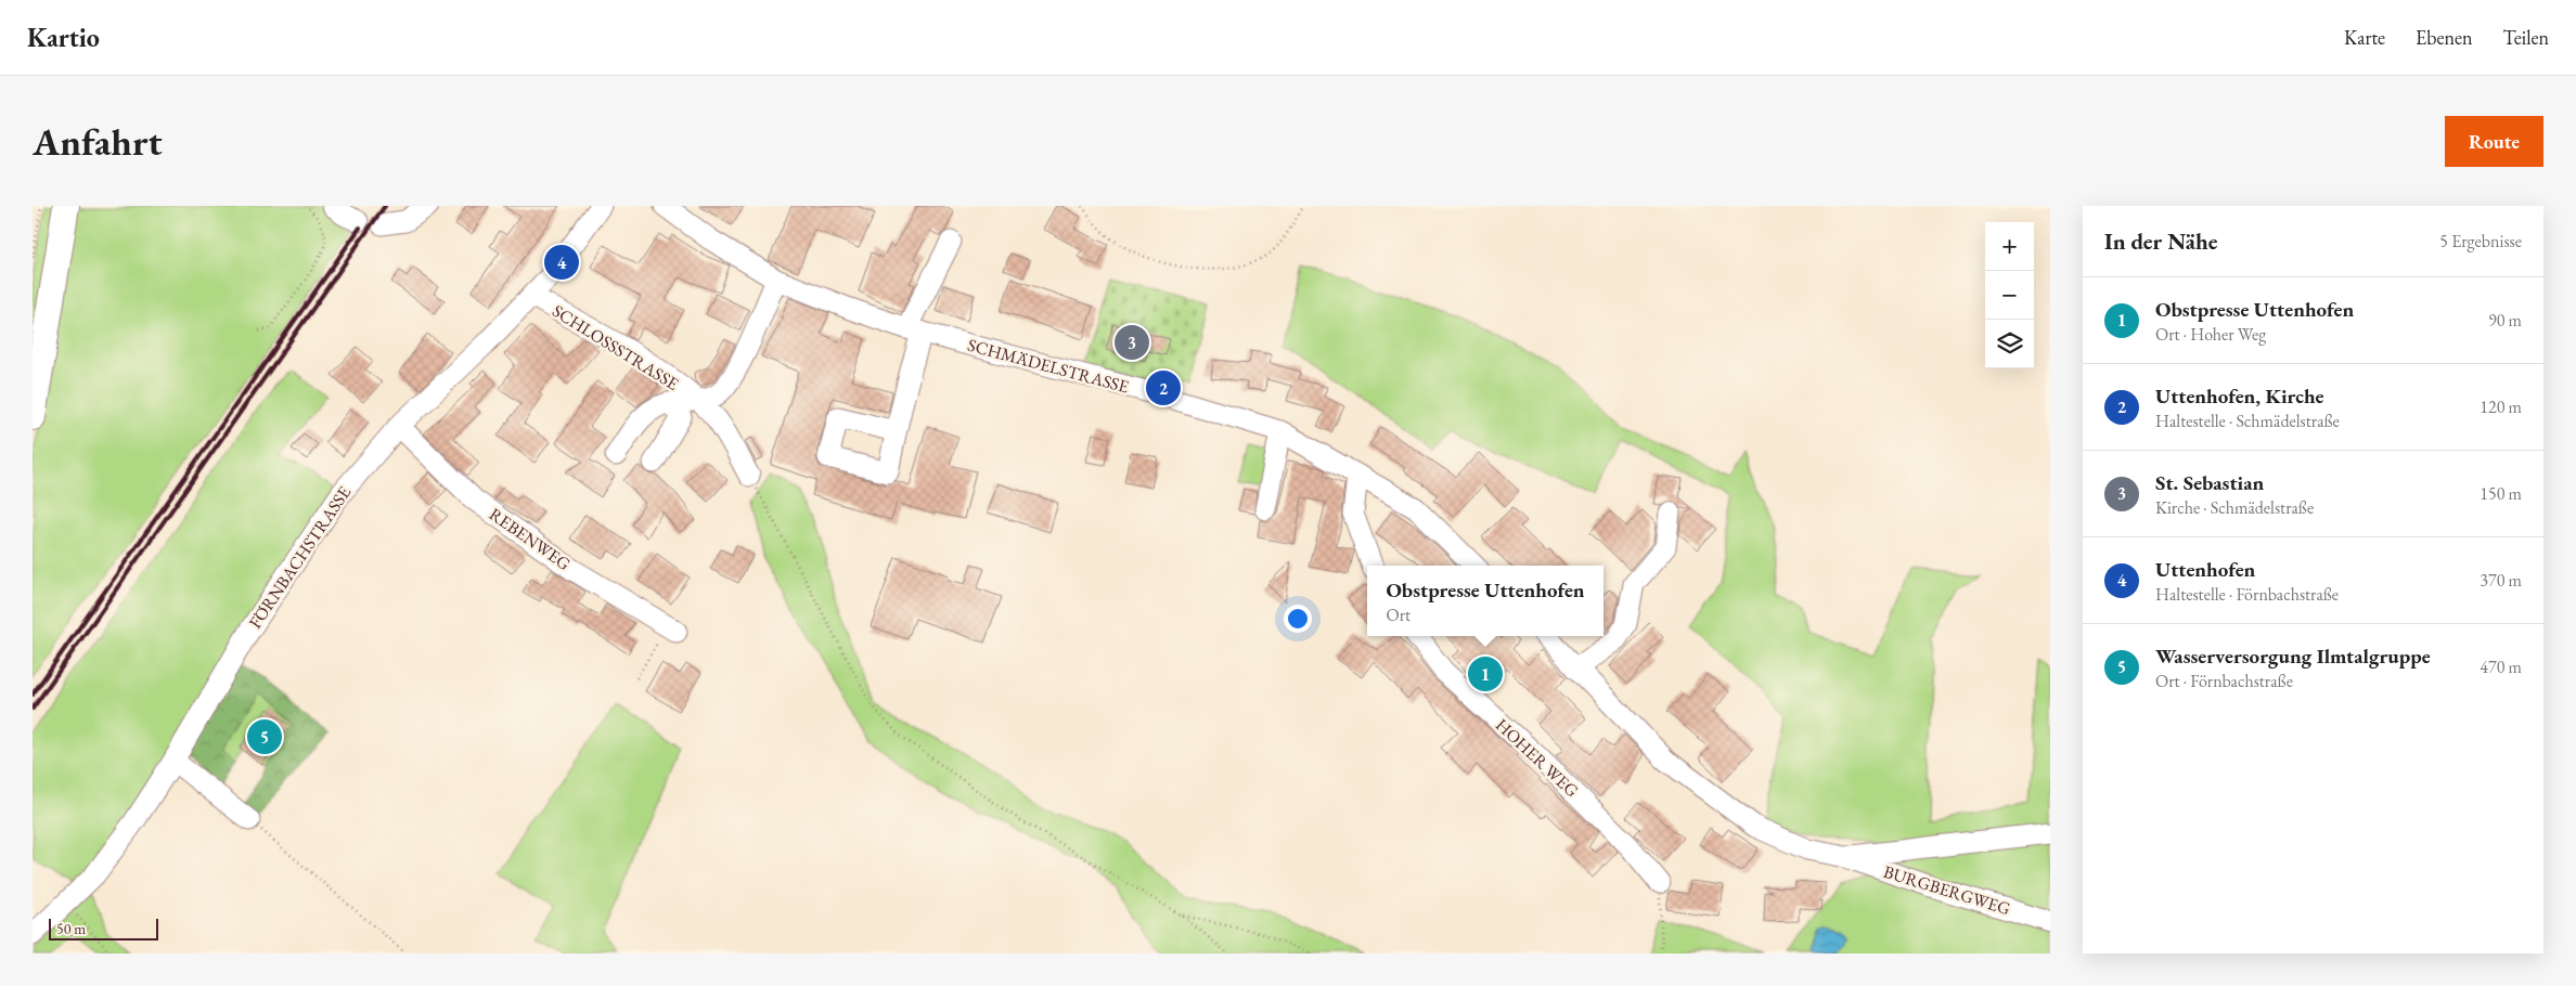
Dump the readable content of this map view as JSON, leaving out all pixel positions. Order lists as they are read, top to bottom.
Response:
{
  "streets": {
    "street": [
      "SCHLOSSSTRASSE",
      "SCHMÄDELSTRASSE",
      "REBENWEG",
      "FÖRNBACHSTRASSE",
      "HOHER WEG",
      "BURGBERGWEG"
    ]
  },
  "crossings": [
    ["SCHLOSSSTRASSE", "SCHMÄDELSTRASSE"],
    ["SCHLOSSSTRASSE", "FÖRNBACHSTRASSE"],
    ["REBENWEG", "FÖRNBACHSTRASSE"]
  ],
  "scale_bar": "50 m",
  "page": {
    "header": "Kartio",
    "nav": ["Karte", "Ebenen", "Teilen"],
    "buttons": "Route",
    "title": "Anfahrt",
    "heading": ["In der Nähe", "5 Ergebnisse"],
    "map_buttons": ["+", "−"],
    "pins": [
      "4",
      "3",
      "2",
      "1",
      "5"
    ],
    "list": [
      {
        "mark": "1",
        "name": "Obstpresse Uttenhofen",
        "note": "Ort · Hoher Weg",
        "value": "90 m"
      },
      {
        "mark": "2",
        "name": "Uttenhofen, Kirche",
        "note": "Haltestelle · Schmädelstraße",
        "value": "120 m"
      },
      {
        "mark": "3",
        "name": "St. Sebastian",
        "note": "Kirche · Schmädelstraße",
        "value": "150 m"
      },
      {
        "mark": "4",
        "name": "Uttenhofen",
        "note": "Haltestelle · Förnbachstraße",
        "value": "370 m"
      },
      {
        "mark": "5",
        "name": "Wasserversorgung Ilmtalgruppe",
        "note": "Ort · Förnbachstraße",
        "value": "470 m"
      }
    ],
    "popup": ["Obstpresse Uttenhofen", "Ort"],
    "scale": "50 m"
  }
}
